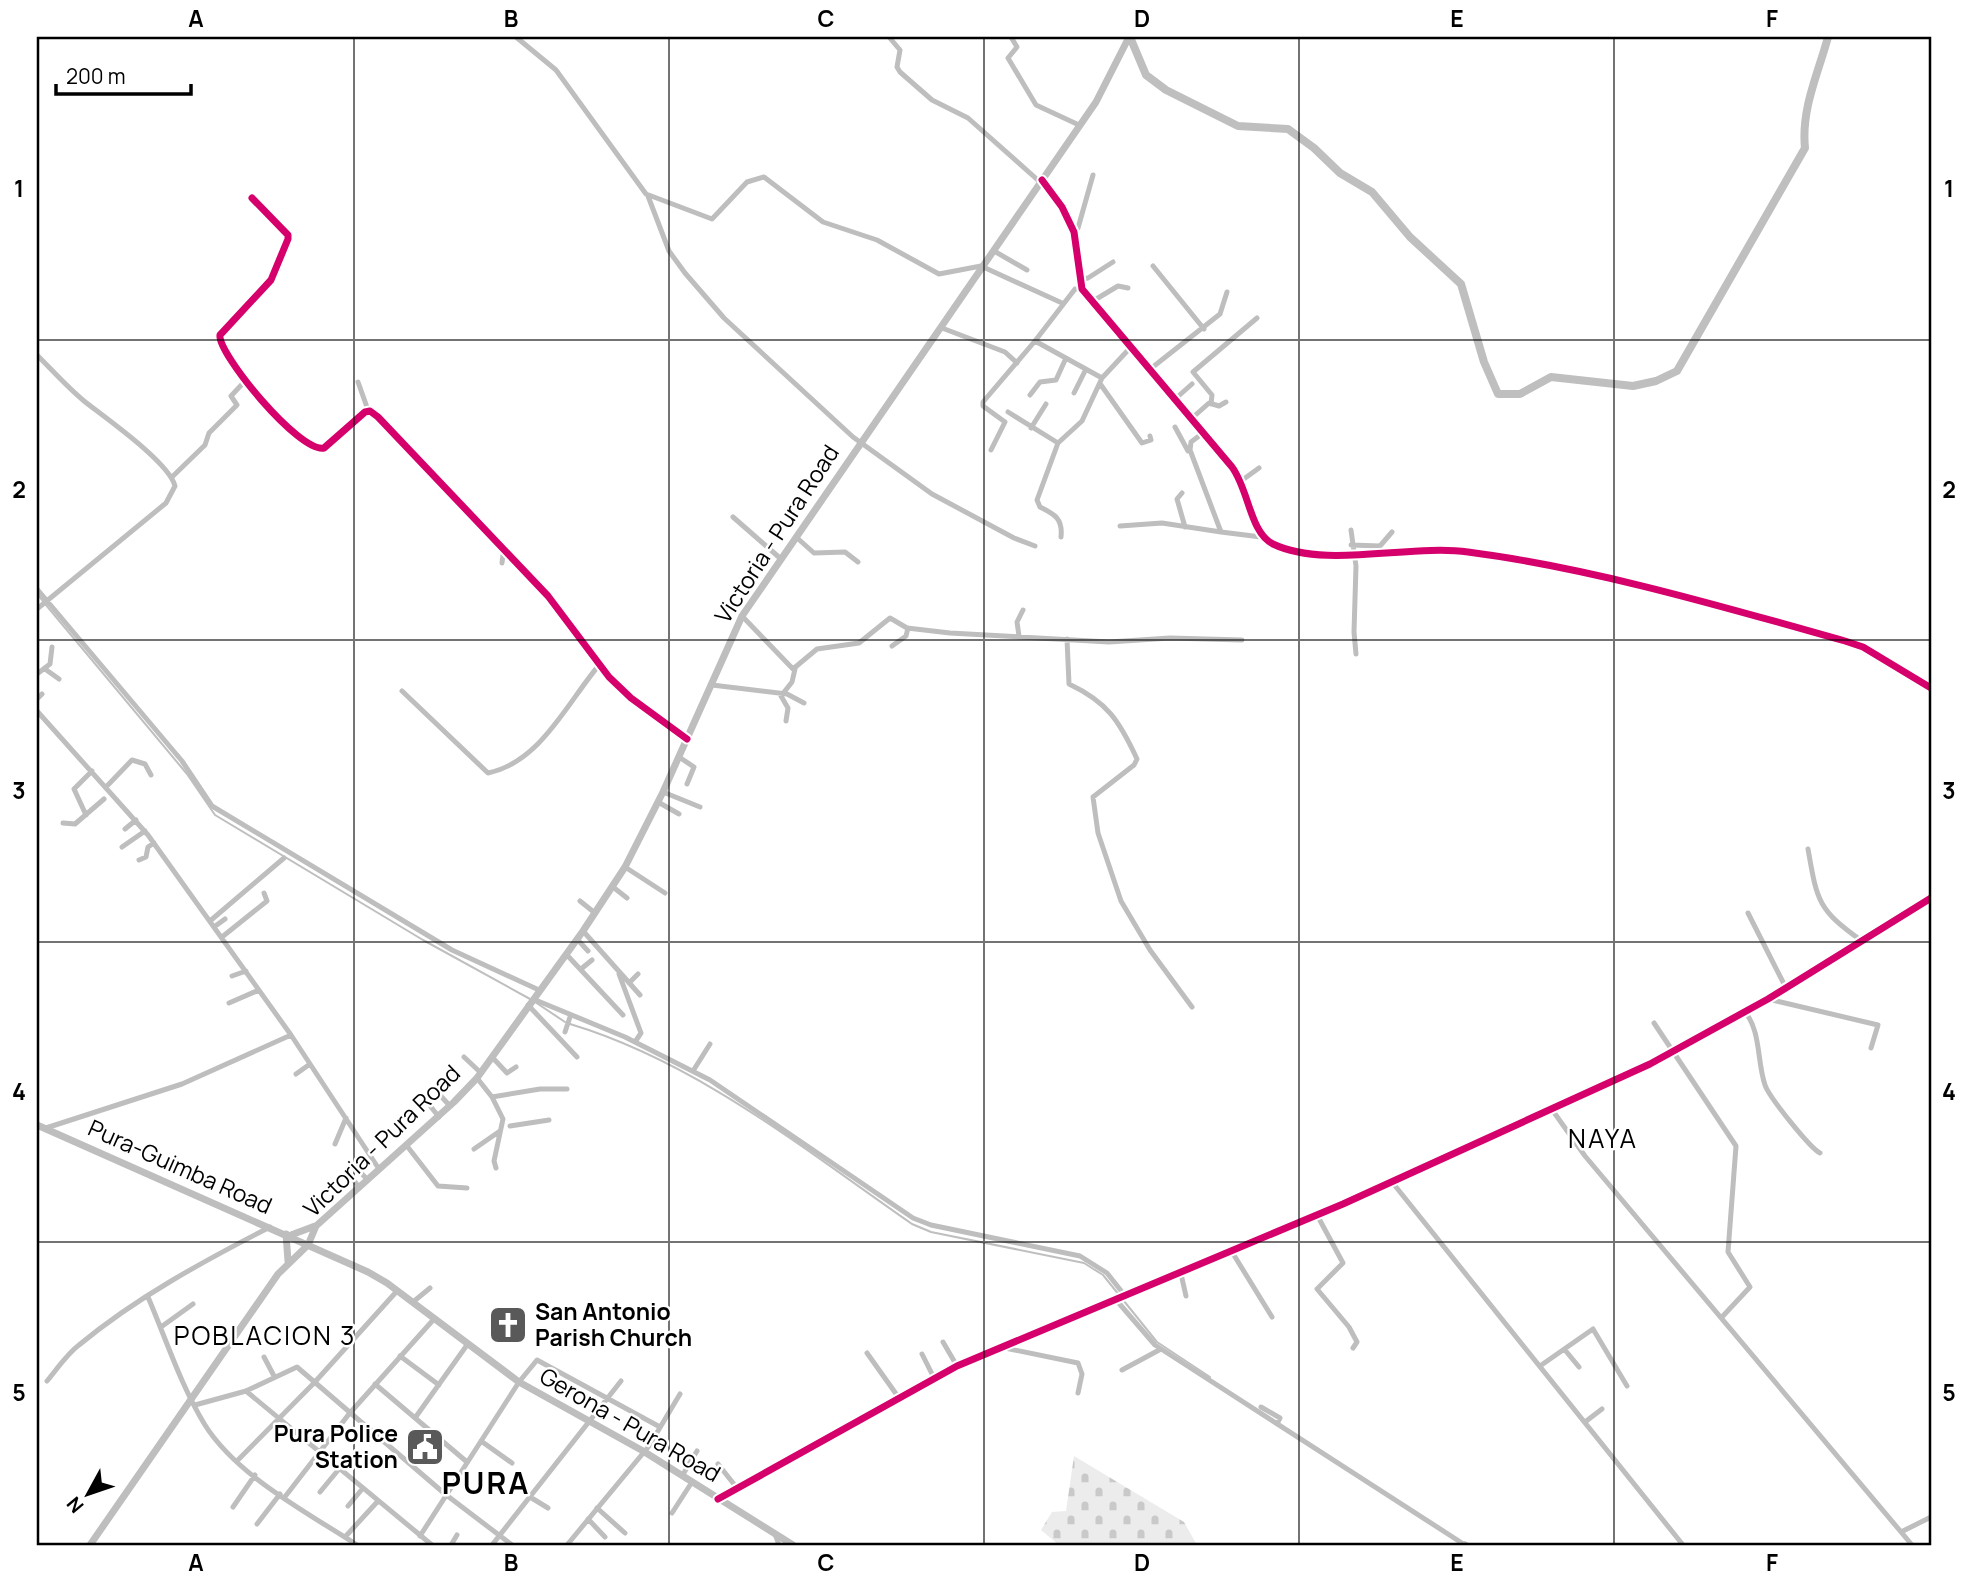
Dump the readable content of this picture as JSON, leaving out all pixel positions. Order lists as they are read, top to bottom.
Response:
{
  "streets": {
    "main road": ["Victoria - Pura Road", "Pura-Guimba Road", "Gerona - Pura Road"]
  },
  "crossings": [
    ["Victoria - Pura Road", "Pura-Guimba Road"],
    ["Victoria - Pura Road", "Gerona - Pura Road"],
    ["Pura-Guimba Road", "Gerona - Pura Road"]
  ],
  "districts": ["NAYA", "POBLACION 3", "PURA"],
  "places": {
    "church": ["San Antonio Parish Church"],
    "public building": ["Pura Police Station"]
  },
  "scale_bar": "200 m",
  "north": "bottom left",
  "grid": {
    "columns": [
      "A",
      "B",
      "C",
      "D",
      "E",
      "F"
    ],
    "rows": [
      "1",
      "2",
      "3",
      "4",
      "5"
    ]
  }
}
